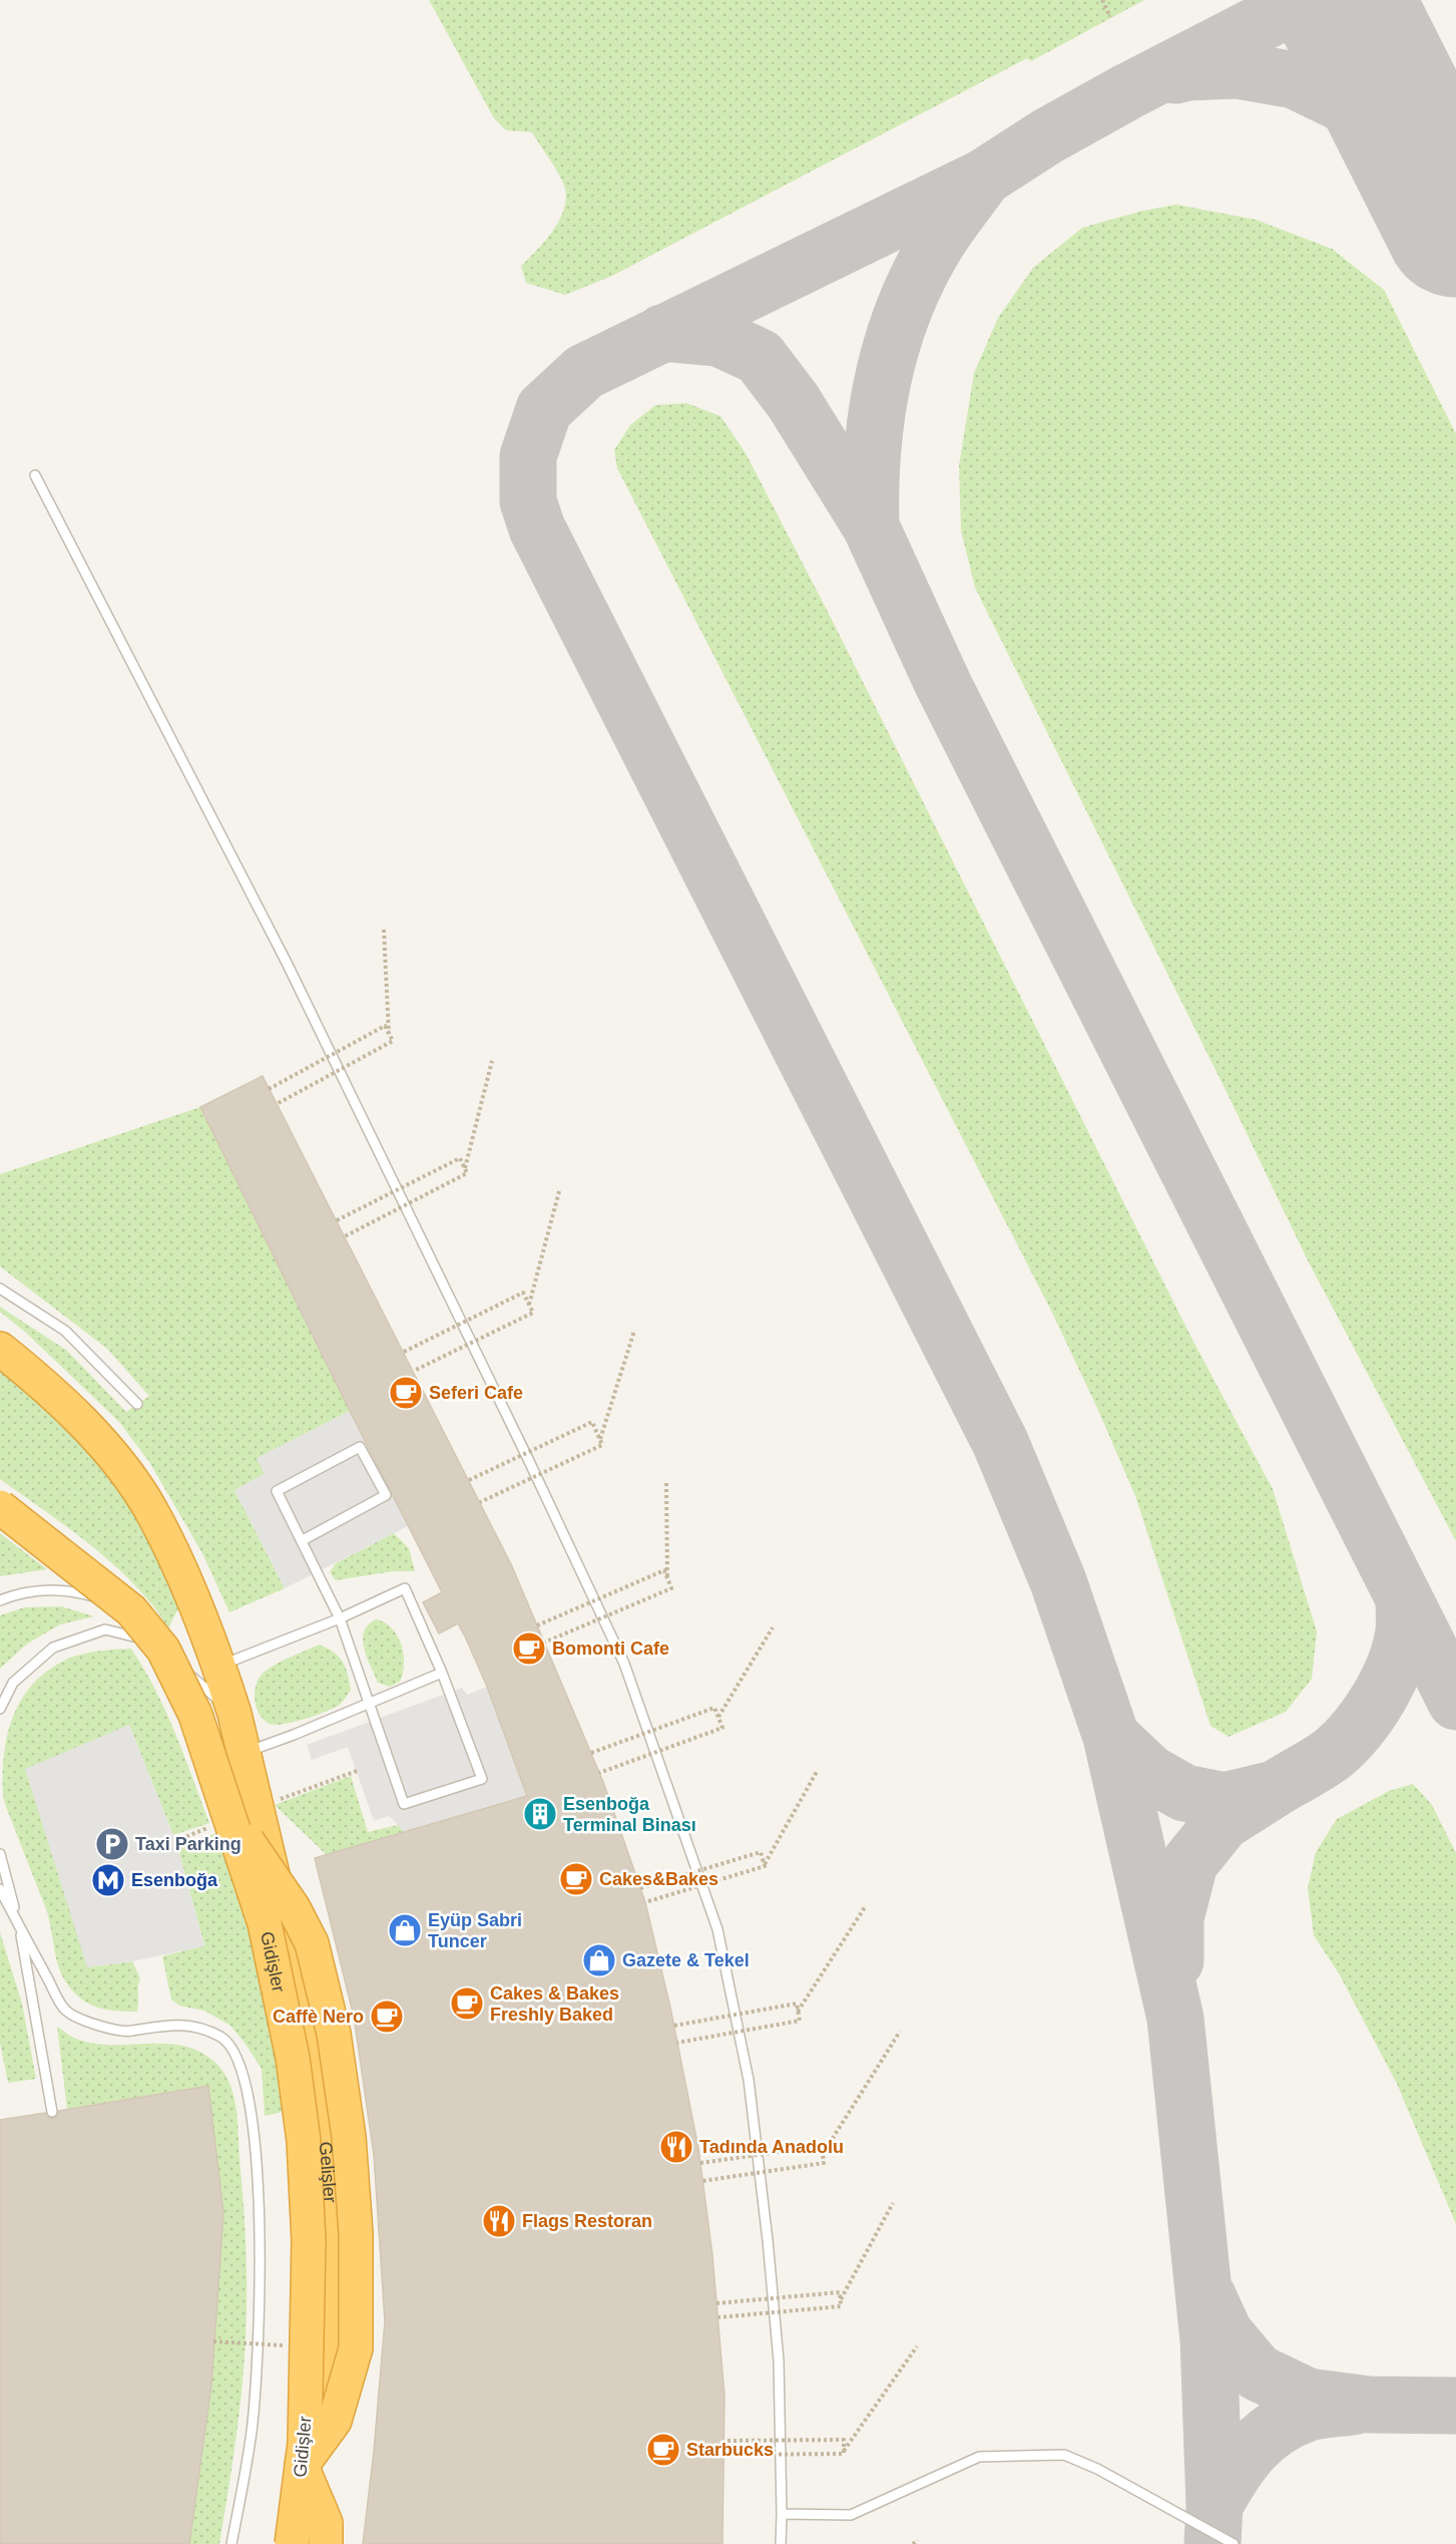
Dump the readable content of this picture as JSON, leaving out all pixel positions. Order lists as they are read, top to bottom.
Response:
{
  "streets": {
    "highway": ["Gidişler", "Gelişler"]
  },
  "places": {
    "cafe": [
      "Seferi Cafe",
      "Bomonti Cafe",
      "Cakes&Bakes",
      "Cakes & Bakes Freshly Baked",
      "Caffè Nero",
      "Starbucks"
    ],
    "building": ["Esenboğa Terminal Binası"],
    "parking": ["Taxi Parking"],
    "metro station": ["Esenboğa"],
    "shop": ["Eyüp Sabri Tuncer", "Gazete & Tekel"],
    "restaurant": ["Tadında Anadolu", "Flags Restoran"]
  }
}
